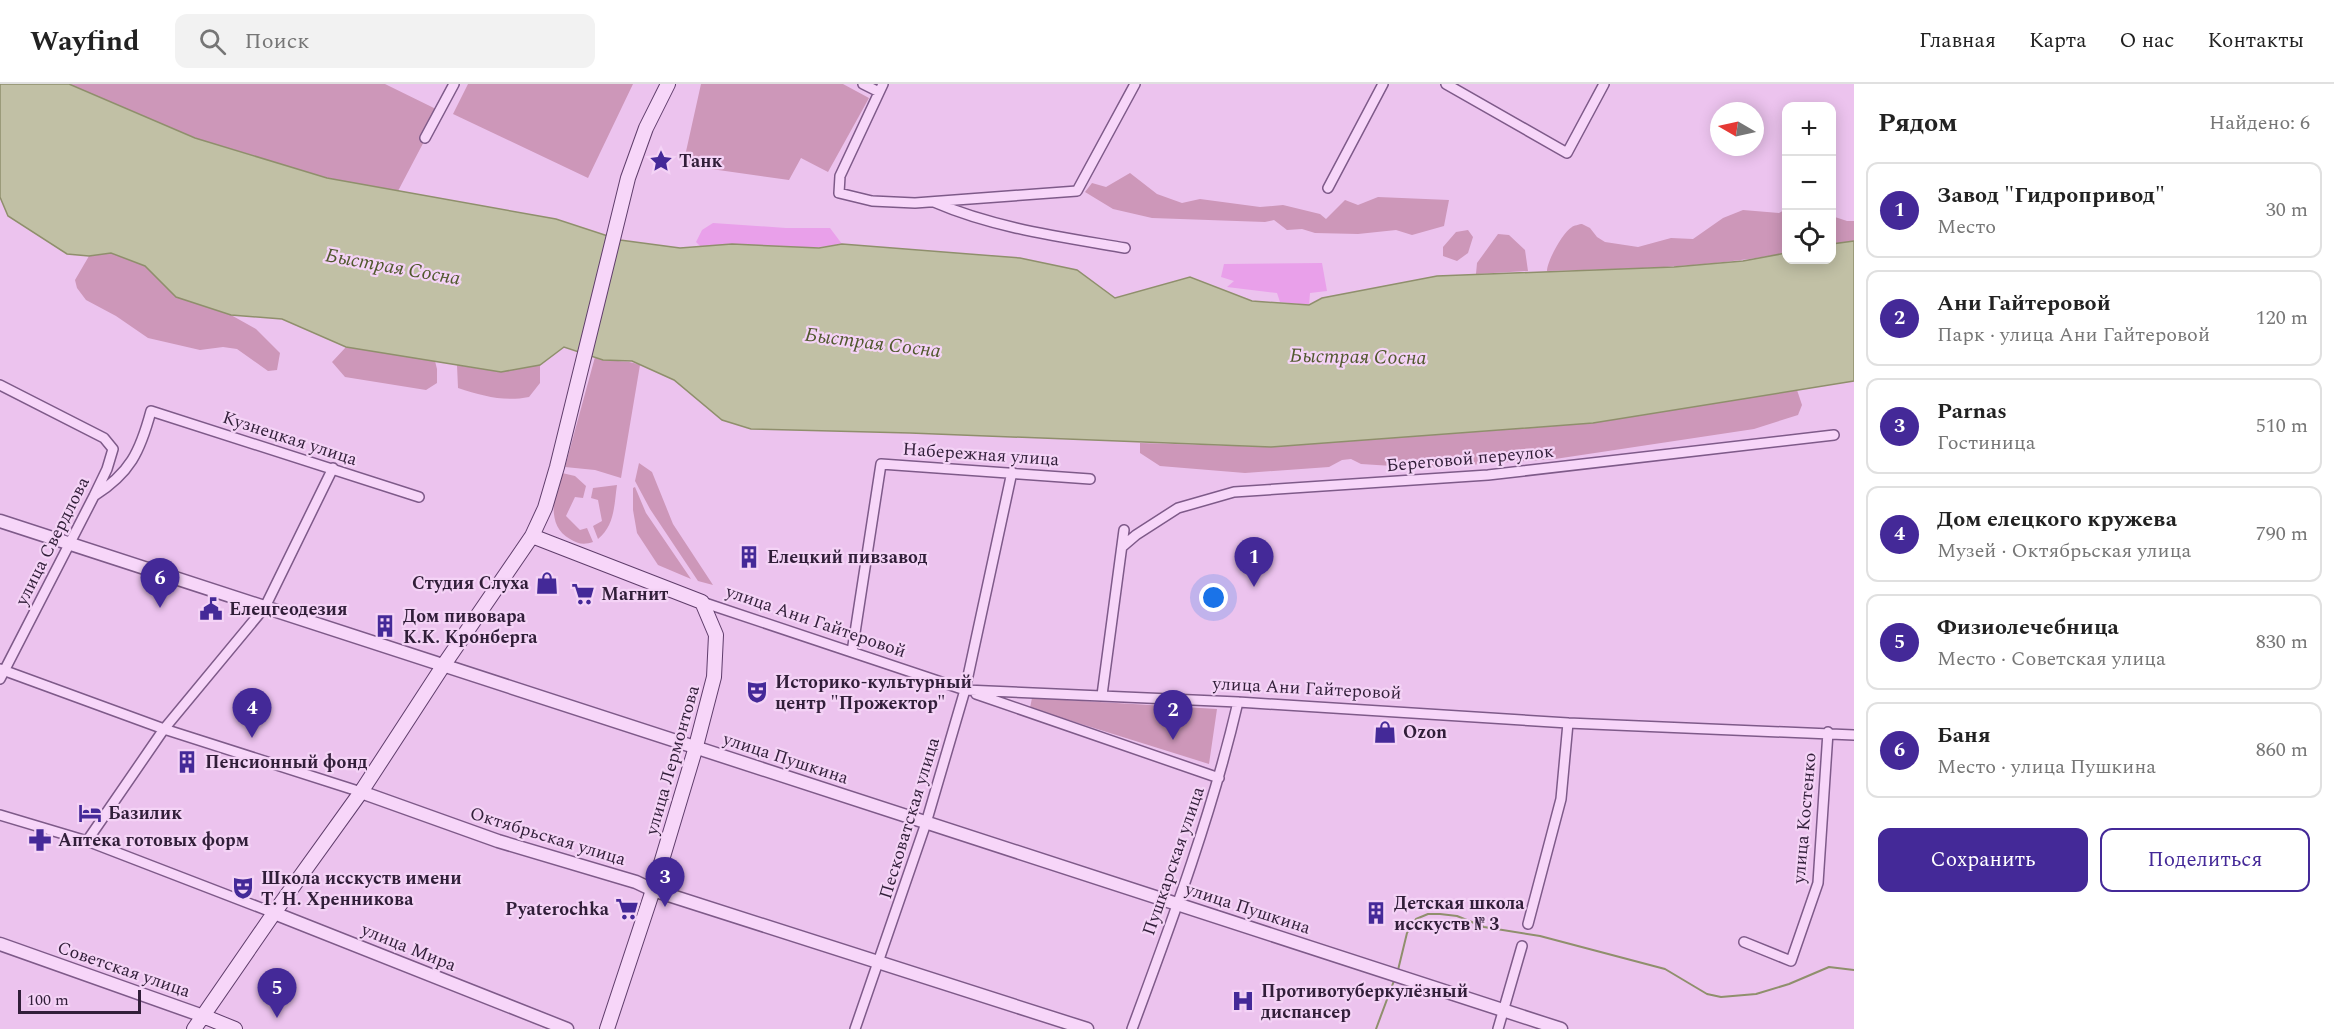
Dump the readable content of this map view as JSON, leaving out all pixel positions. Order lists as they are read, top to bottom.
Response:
{
  "streets": {
    "main road": ["улица Ани Гайтеровой", "улица Лермонтова", "Советская улица"],
    "street": [
      "Кузнецкая улица",
      "Набережная улица",
      "Береговой переулок",
      "улица Свердлова",
      "улица Пушкина",
      "Песковатская улица",
      "улица Костенко",
      "Октябрьская улица",
      "Пушкарская улица",
      "улица Мира"
    ]
  },
  "crossings": [
    ["Кузнецкая улица", "улица Свердлова"],
    ["Набережная улица", "улица Ани Гайтеровой"],
    ["Набережная улица", "Песковатская улица"],
    ["улица Свердлова", "улица Пушкина"],
    ["улица Свердлова", "Октябрьская улица"],
    ["улица Ани Гайтеровой", "улица Лермонтова"],
    ["улица Ани Гайтеровой", "Песковатская улица"],
    ["улица Ани Гайтеровой", "улица Костенко"],
    ["улица Ани Гайтеровой", "Пушкарская улица"],
    ["улица Пушкина", "улица Лермонтова"],
    ["улица Пушкина", "Песковатская улица"],
    ["улица Пушкина", "Пушкарская улица"],
    ["улица Лермонтова", "Октябрьская улица"],
    ["Песковатская улица", "Октябрьская улица"]
  ],
  "water": ["Быстрая Сосна"],
  "places": {
    "place": ["Танк"],
    "building": [
      "Елецкий пивзавод",
      "Дом пивовара К.К. Кронберга",
      "Пенсионный фонд",
      "Детская школа исскуств № 3"
    ],
    "shop": ["Студия Слуха", "Ozon"],
    "supermarket": ["Магнит", "Pyaterochka"],
    "public building": ["Елецгеодезия"],
    "theatre": ["Историко-культурный центр \"Прожектор\"", "Школа исскуств имени Т. Н. Хренникова"],
    "hotel": ["Базилик"],
    "pharmacy": ["Аптека готовых форм"],
    "hospital": ["Противотуберкулёзный диспансер"]
  },
  "scale_bar": "100 m",
  "north": "left",
  "page": {
    "header": "Wayfind",
    "search": "Поиск",
    "nav": [
      "Главная",
      "Карта",
      "О нас",
      "Контакты"
    ],
    "heading": ["Рядом", "Найдено: 6"],
    "map_buttons": ["+", "−"],
    "list": [
      {
        "mark": "1",
        "name": "Завод \"Гидропривод\"",
        "note": "Место",
        "value": "30 m"
      },
      {
        "mark": "2",
        "name": "Ани Гайтеровой",
        "note": "Парк · улица Ани Гайтеровой",
        "value": "120 m"
      },
      {
        "mark": "3",
        "name": "Parnas",
        "note": "Гостиница",
        "value": "510 m"
      },
      {
        "mark": "4",
        "name": "Дом елецкого кружева",
        "note": "Музей · Октябрьская улица",
        "value": "790 m"
      },
      {
        "mark": "5",
        "name": "Физиолечебница",
        "note": "Место · Советская улица",
        "value": "830 m"
      },
      {
        "mark": "6",
        "name": "Баня",
        "note": "Место · улица Пушкина",
        "value": "860 m"
      }
    ],
    "pins": [
      "1",
      "6",
      "4",
      "2",
      "3",
      "5"
    ],
    "buttons": ["Сохранить", "Поделиться"],
    "scale": "100 m"
  }
}
